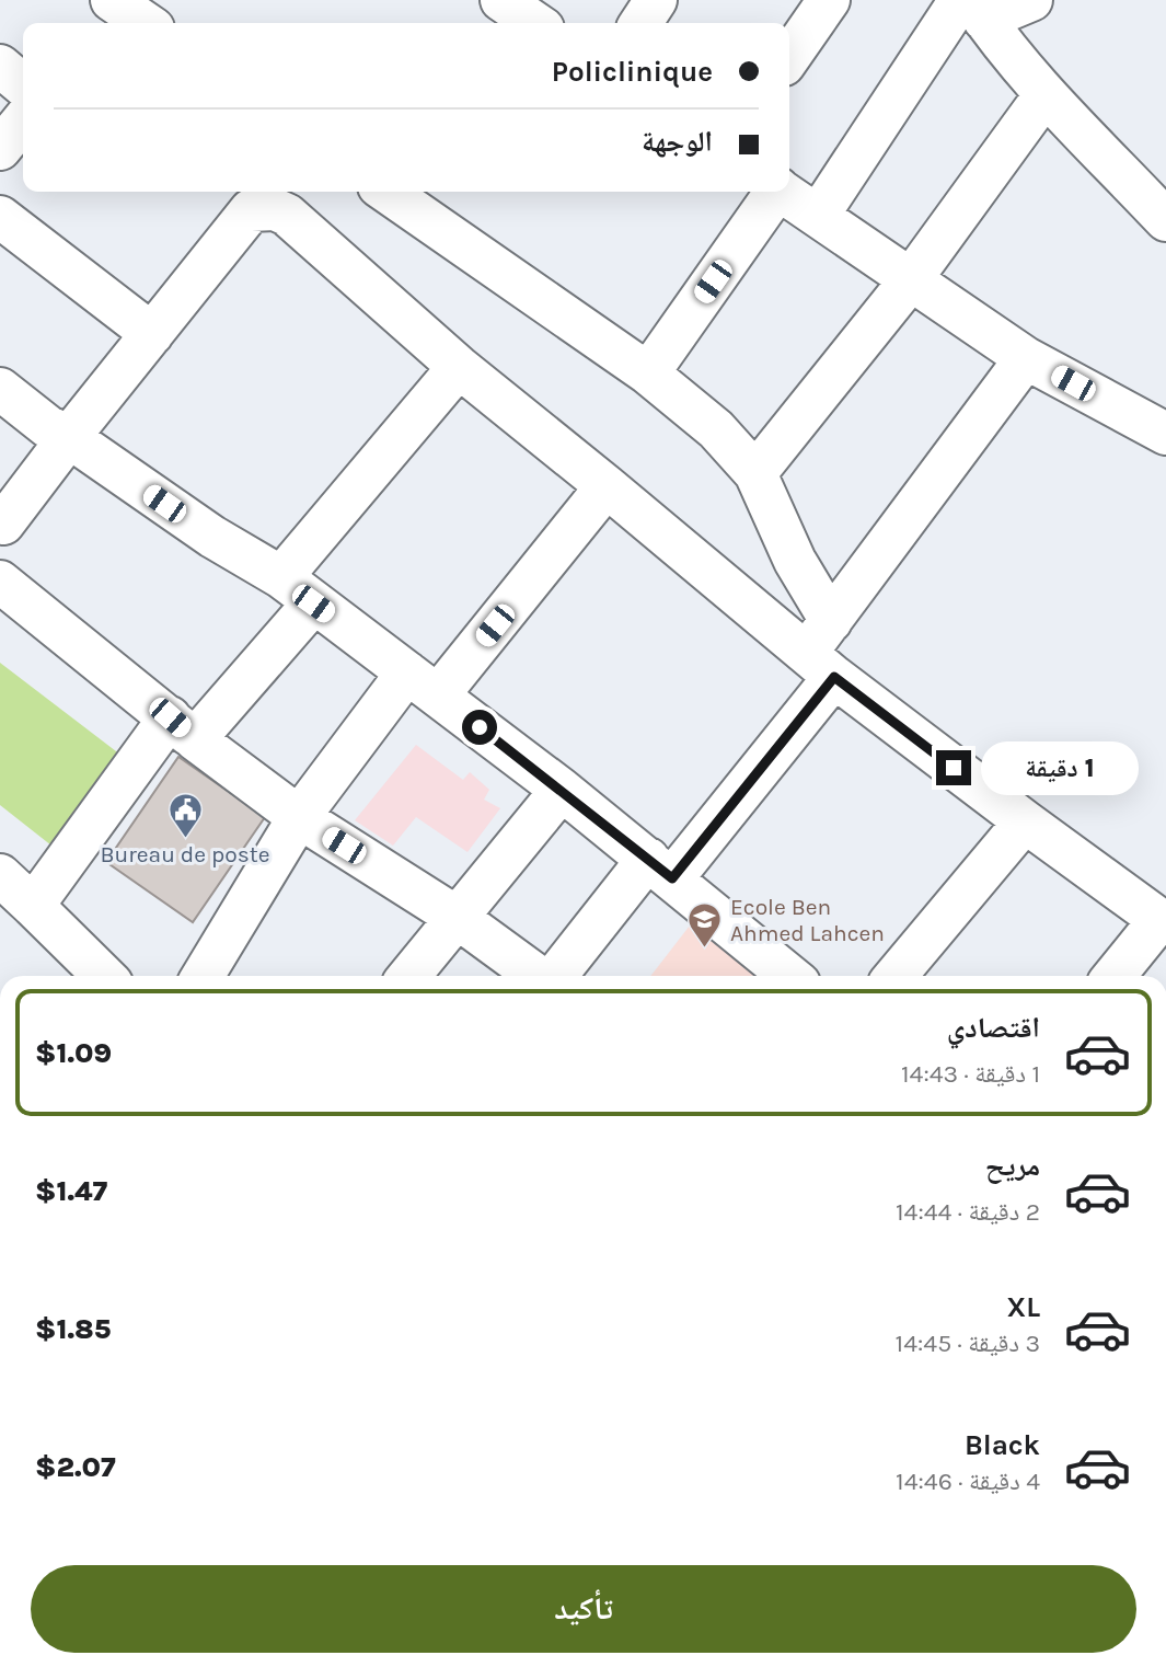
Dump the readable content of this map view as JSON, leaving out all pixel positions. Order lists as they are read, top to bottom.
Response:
{
  "places": {
    "public building": ["Bureau de poste"],
    "school or university": ["Ecole Ben Ahmed Lahcen"]
  },
  "page": {
    "banner": ["Policlinique", "الوجهة"],
    "bubble": "1 دقيقة",
    "list": [
      {
        "name": "اقتصادي",
        "note": "1 دقيقة · 14:43",
        "value": "$1.09"
      },
      {
        "name": "مريح",
        "note": "2 دقيقة · 14:44",
        "value": "$1.47"
      },
      {
        "name": "XL",
        "note": "3 دقيقة · 14:45",
        "value": "$1.85"
      },
      {
        "name": "Black",
        "note": "4 دقيقة · 14:46",
        "value": "$2.07"
      }
    ],
    "buttons": "تأكيد"
  }
}
